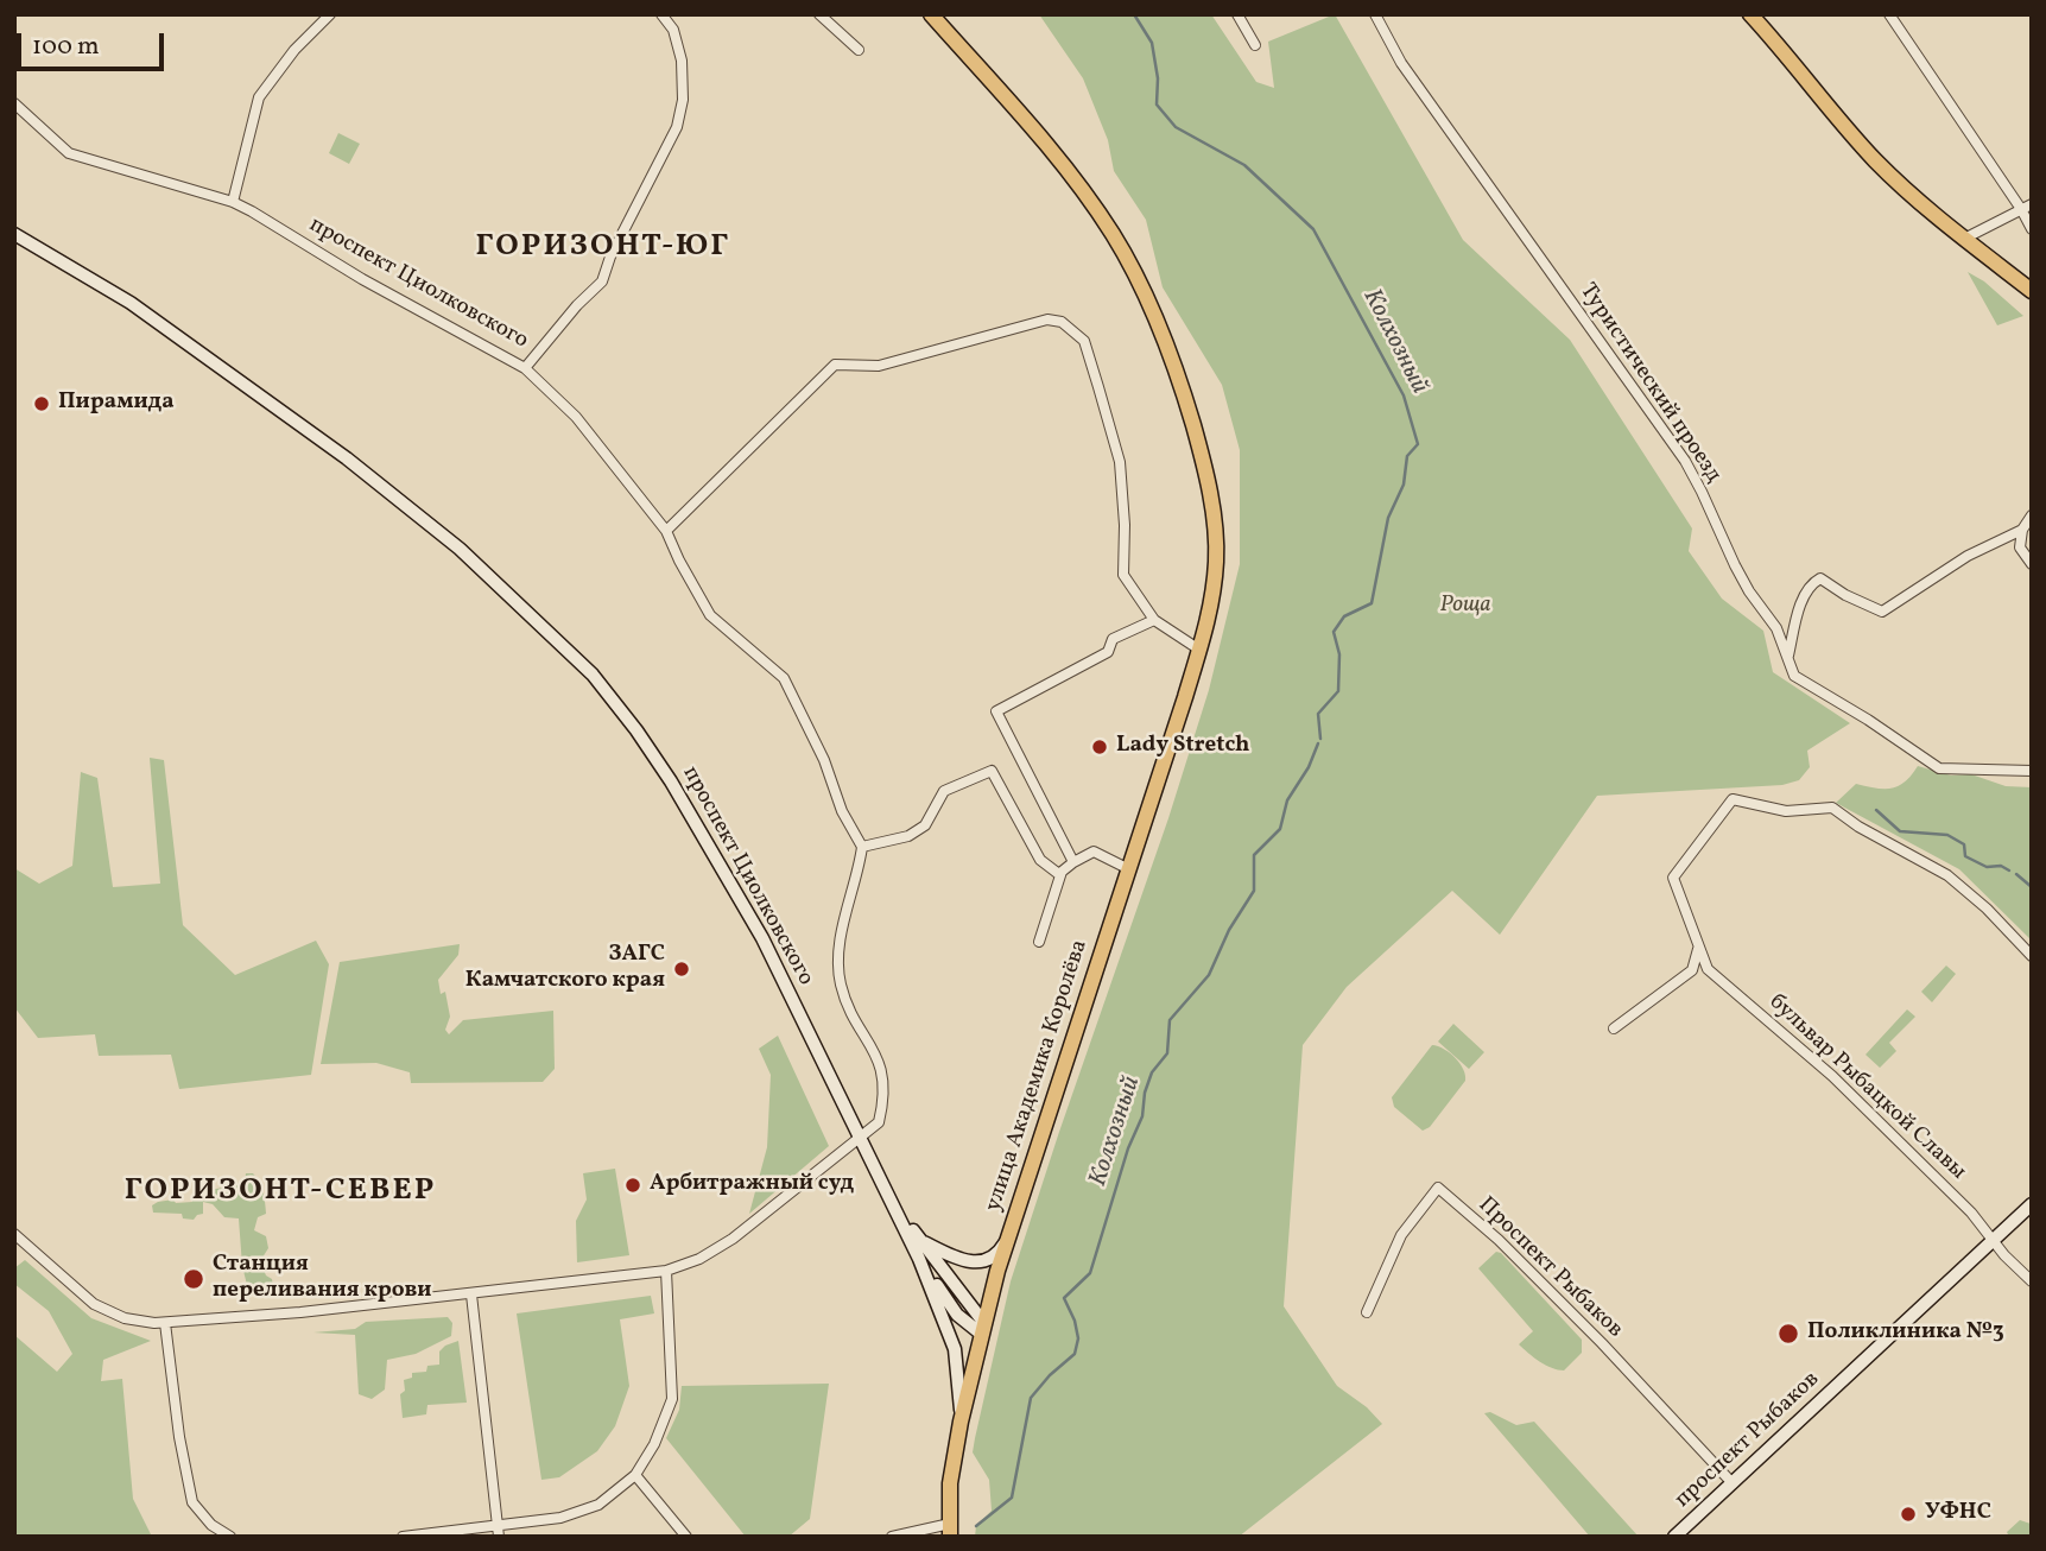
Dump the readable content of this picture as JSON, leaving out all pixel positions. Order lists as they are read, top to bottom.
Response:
{
  "streets": {
    "main road": ["проспект Циолковского", "улица Академика Королёва", "проспект Рыбаков"],
    "street": ["Туристический проезд", "бульвар Рыбацкой Славы", "Проспект Рыбаков"]
  },
  "crossings": [
    ["проспект Циолковского", "улица Академика Королёва"],
    ["бульвар Рыбацкой Славы", "проспект Рыбаков"],
    ["Проспект Рыбаков", "проспект Рыбаков"]
  ],
  "districts": ["ГОРИЗОНТ-ЮГ", "ГОРИЗОНТ-СЕВЕР"],
  "water": ["Колхозный"],
  "parks": ["Роща"],
  "places": [
    "Пирамида",
    "Lady Stretch",
    "ЗАГС Камчатского края",
    "Арбитражный суд",
    "Станция переливания крови",
    "Поликлиника №3",
    "УФНС"
  ],
  "scale_bar": "100 m"
}
